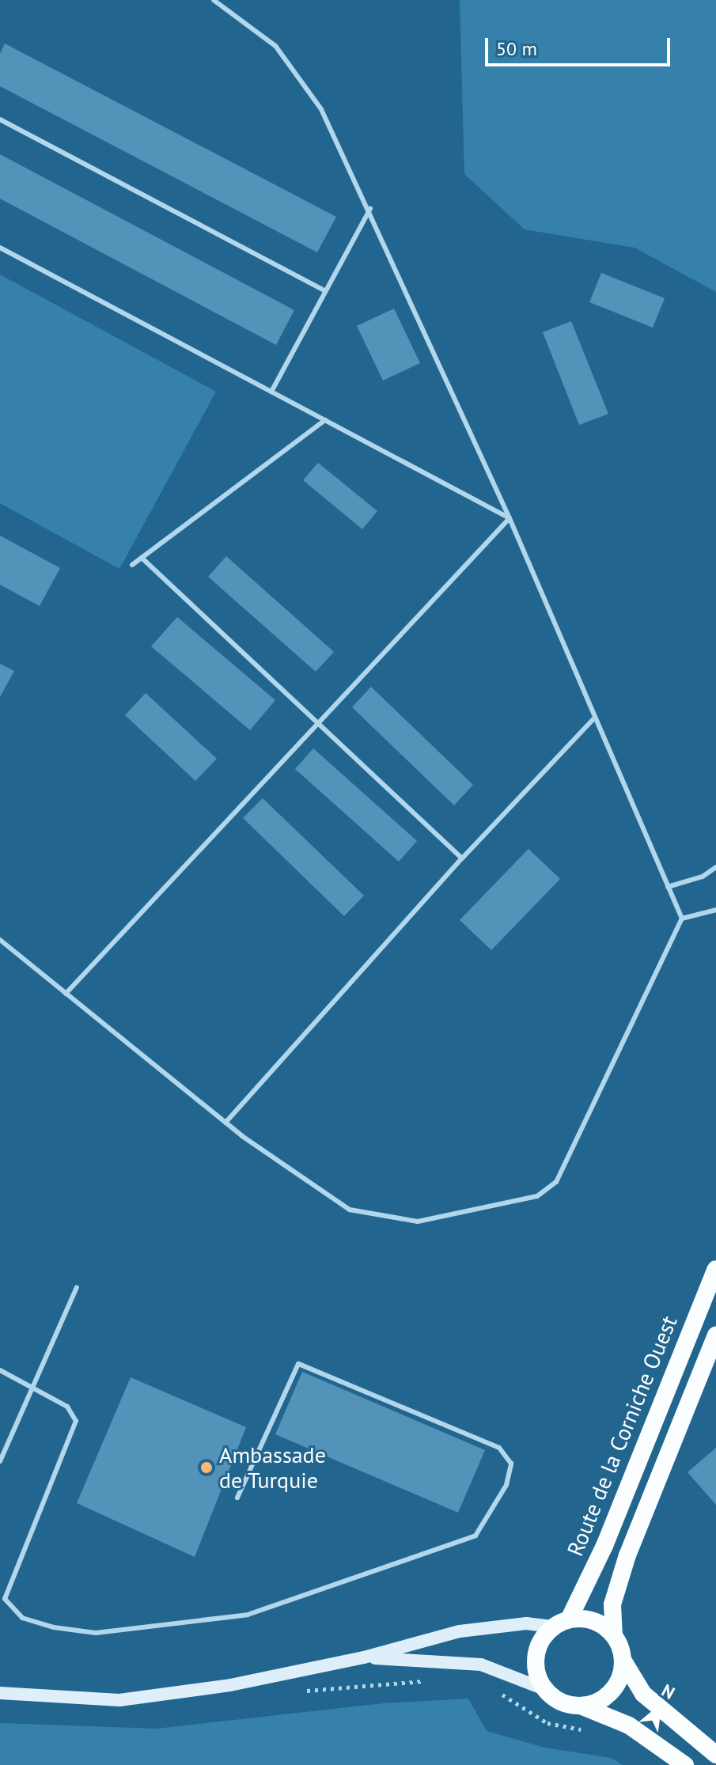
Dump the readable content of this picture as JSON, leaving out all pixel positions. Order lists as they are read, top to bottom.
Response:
{
  "streets": {
    "highway": ["Route de la Corniche Ouest"]
  },
  "places": ["Ambassade de Turquie"],
  "scale_bar": "50 m",
  "north": "top right"
}
